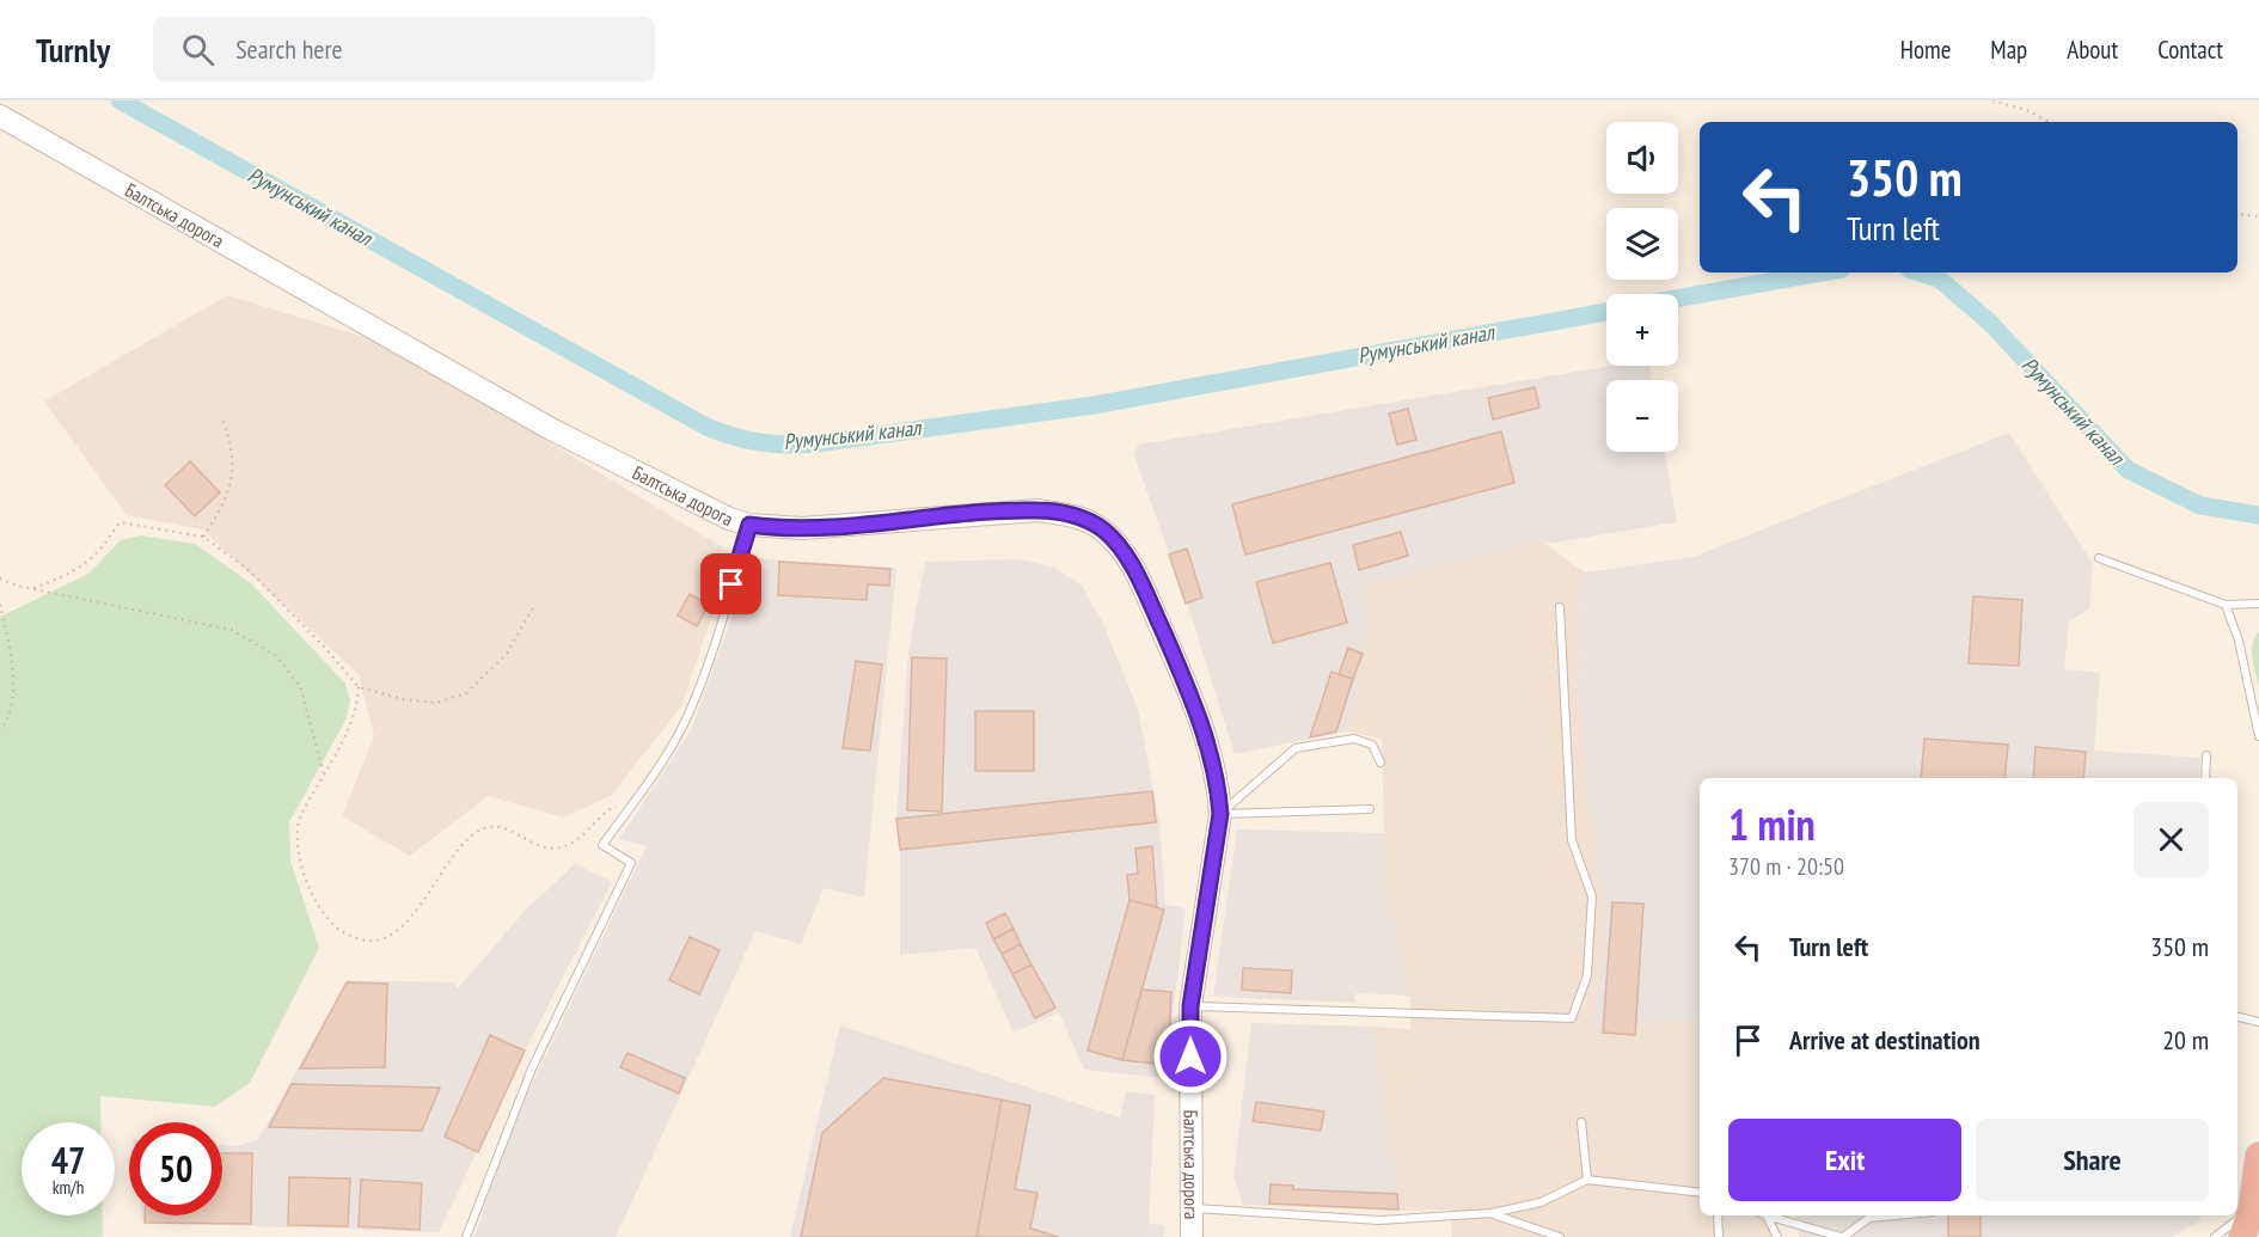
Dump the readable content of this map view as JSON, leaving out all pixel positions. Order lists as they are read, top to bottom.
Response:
{
  "streets": {
    "main road": ["Балтська дорога"]
  },
  "water": ["Румунський канал"],
  "page": {
    "header": "Turnly",
    "search": "Search here",
    "nav": [
      "Home",
      "Map",
      "About",
      "Contact"
    ],
    "map_buttons": ["+", "−"],
    "turn": ["350 m", "Turn left"],
    "heading": ["1 min", "370 m · 20:50"],
    "list": [
      {
        "name": "Turn left",
        "value": "350 m"
      },
      {
        "name": "Arrive at destination",
        "value": "20 m"
      }
    ],
    "buttons": ["Exit", "Share"],
    "speed": "47 km/h",
    "limit": "50"
  }
}
